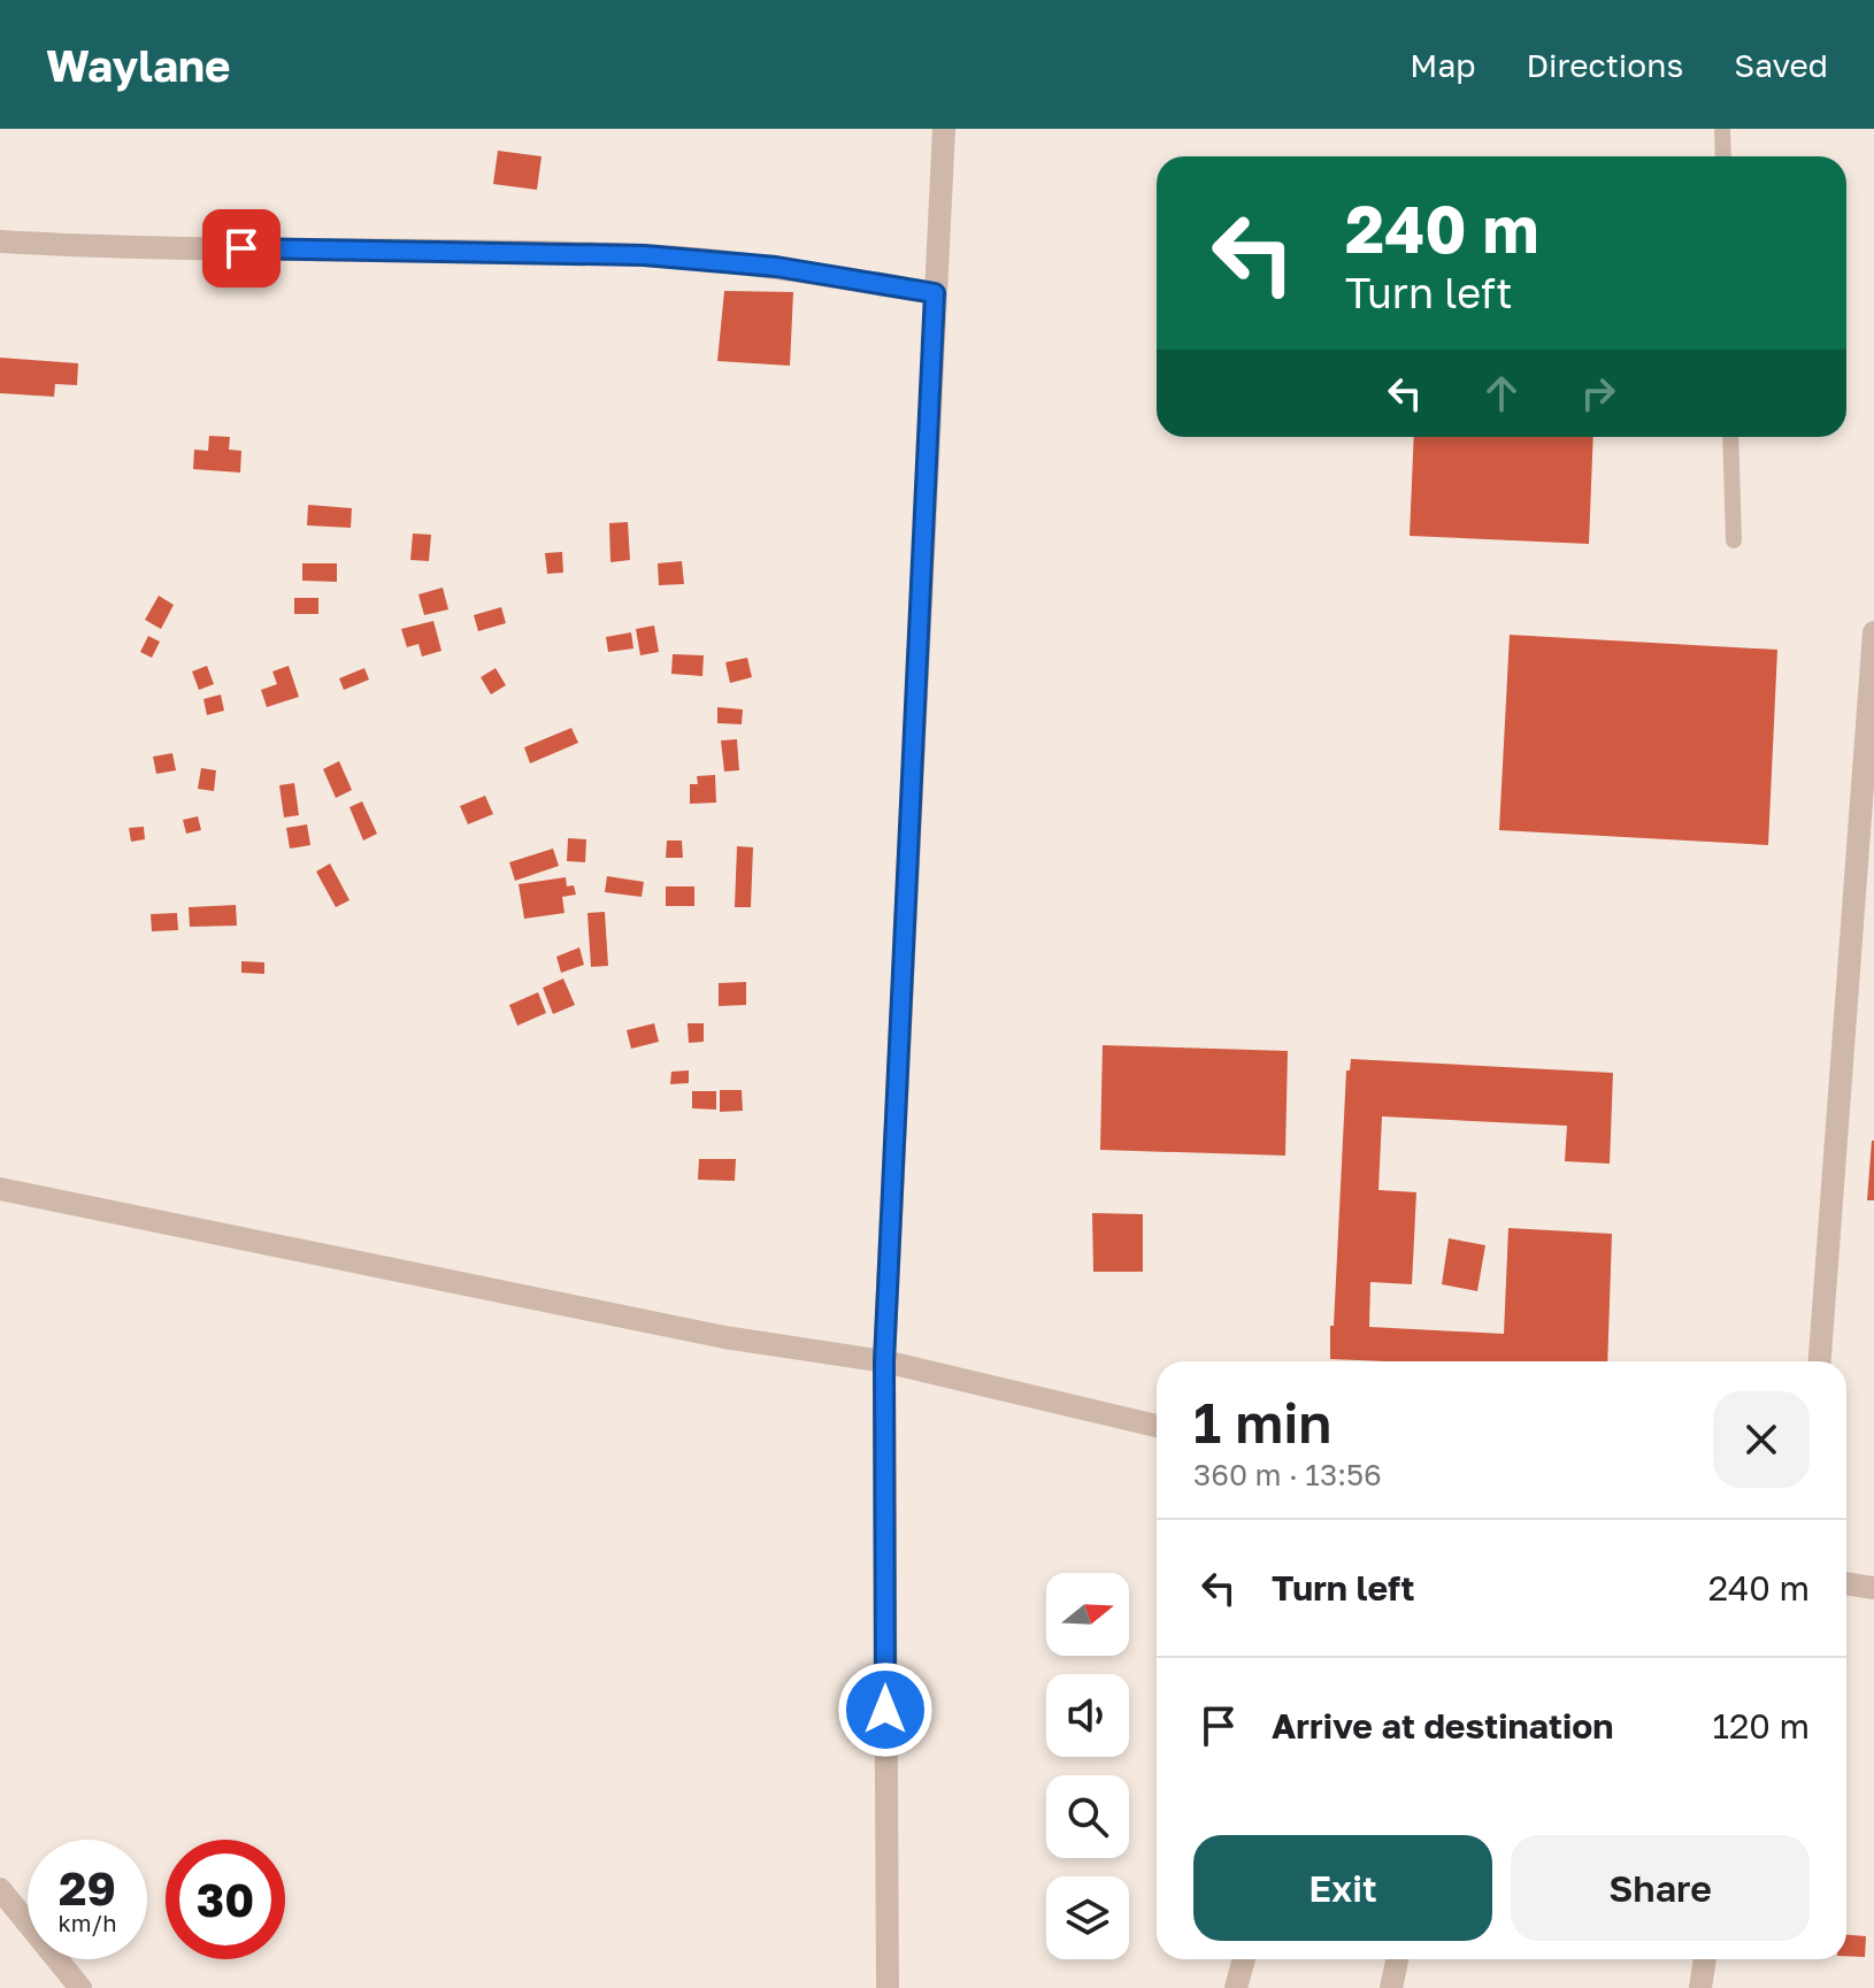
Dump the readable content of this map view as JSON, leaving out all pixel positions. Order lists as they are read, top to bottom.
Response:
{
  "north": "right",
  "page": {
    "header": "Waylane",
    "nav": ["Map", "Directions", "Saved"],
    "turn": ["240 m", "Turn left"],
    "heading": ["1 min", "360 m · 13:56"],
    "list": [
      {
        "name": "Turn left",
        "value": "240 m"
      },
      {
        "name": "Arrive at destination",
        "value": "120 m"
      }
    ],
    "buttons": ["Exit", "Share"],
    "speed": "29 km/h",
    "limit": "30"
  }
}
